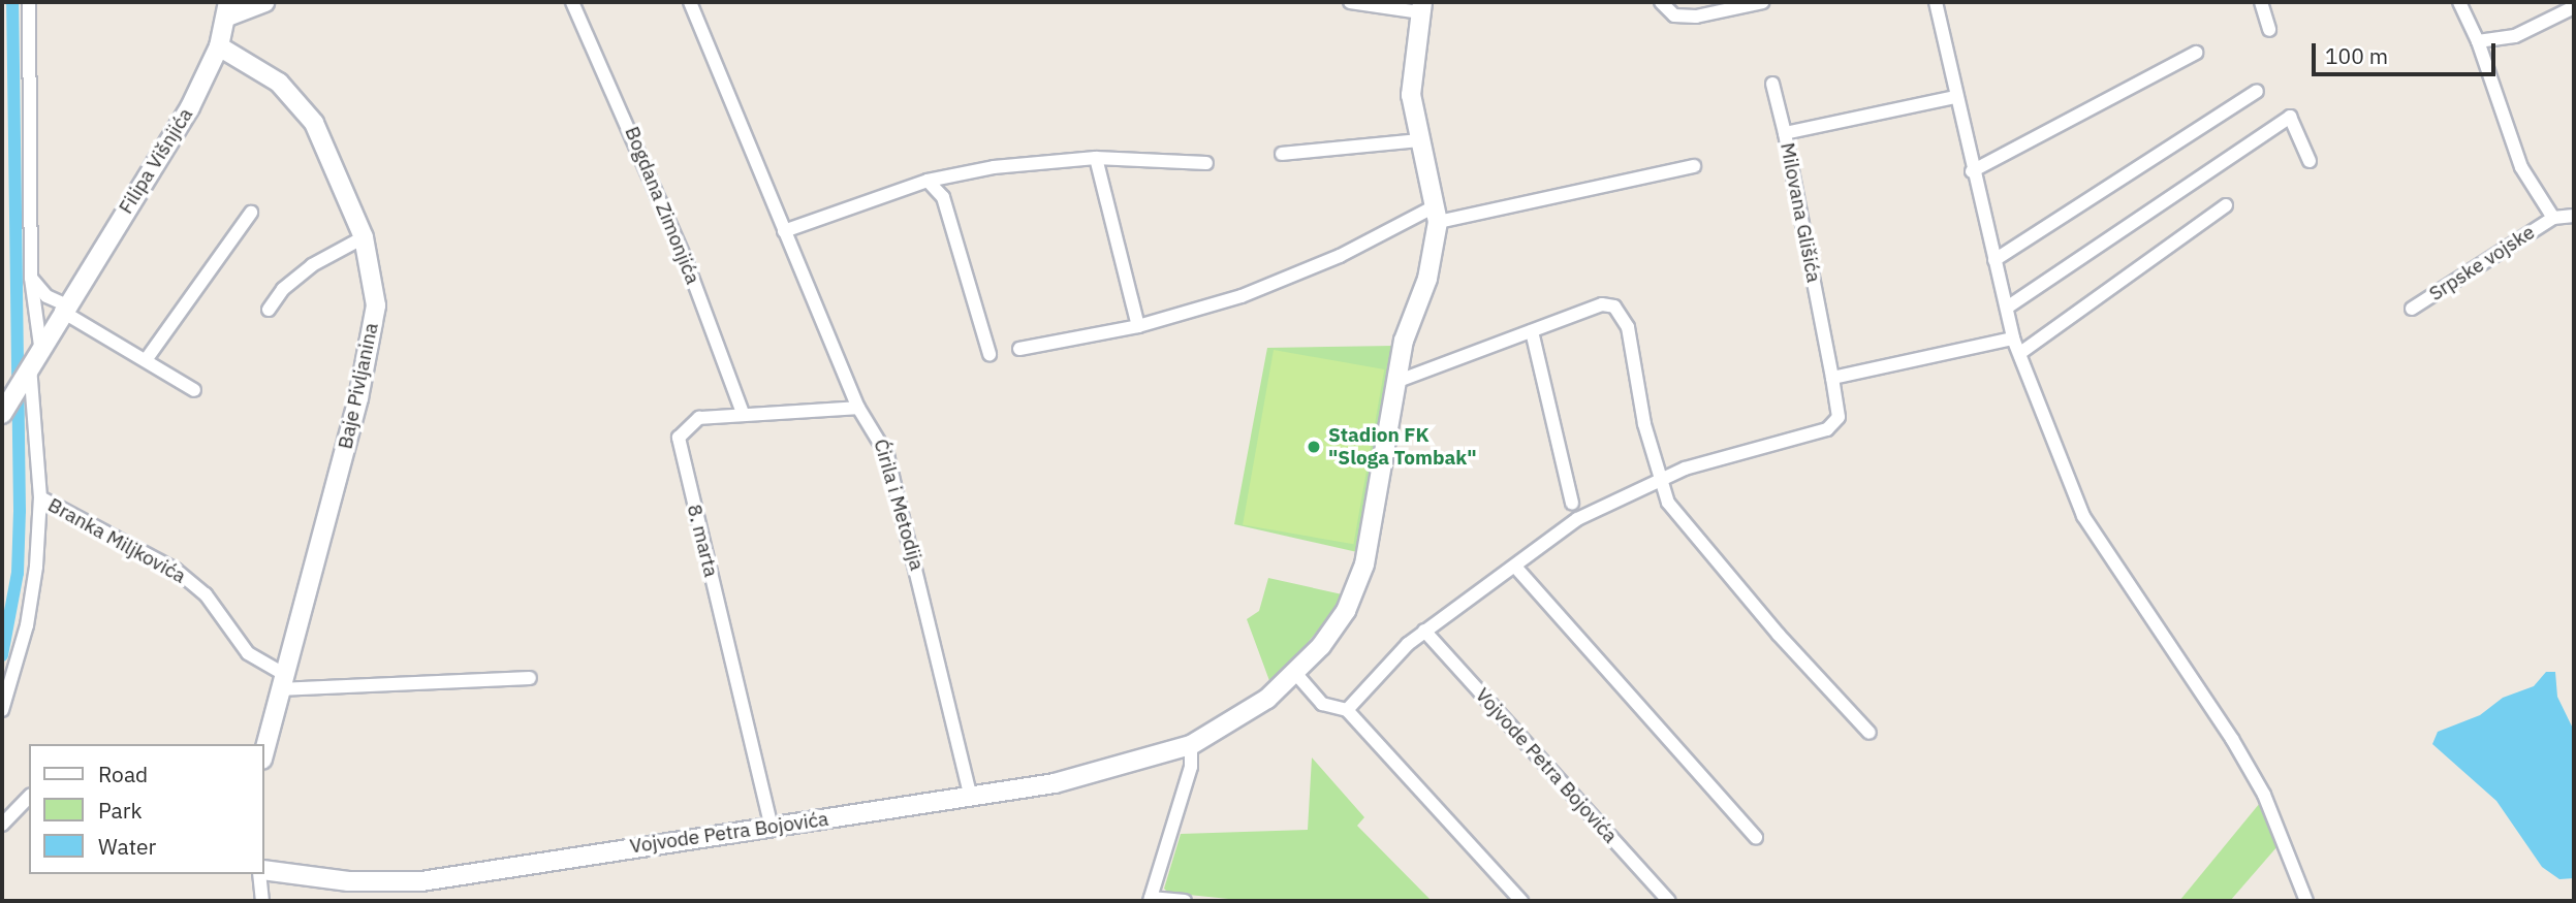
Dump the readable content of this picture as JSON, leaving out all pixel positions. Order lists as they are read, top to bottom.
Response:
{
  "streets": {
    "street": [
      "Filipa Višnjića",
      "Bogdana Zimonjića",
      "Milovana Glišića",
      "Srpske vojske",
      "Baje Pivljanina",
      "Ćirila i Metodija",
      "Branka Miljkovića",
      "8. marta",
      "Vojvode Petra Bojovića"
    ]
  },
  "crossings": [
    ["Filipa Višnjića", "Baje Pivljanina"],
    ["Bogdana Zimonjića", "8. marta"],
    ["Baje Pivljanina", "Branka Miljkovića"],
    ["Ćirila i Metodija", "8. marta"],
    ["Ćirila i Metodija", "Vojvode Petra Bojovića"],
    ["8. marta", "Vojvode Petra Bojovića"]
  ],
  "places": ["Stadion FK \"Sloga Tombak\""],
  "legend": ["Road", "Park", "Water"],
  "scale_bar": "100 m"
}
